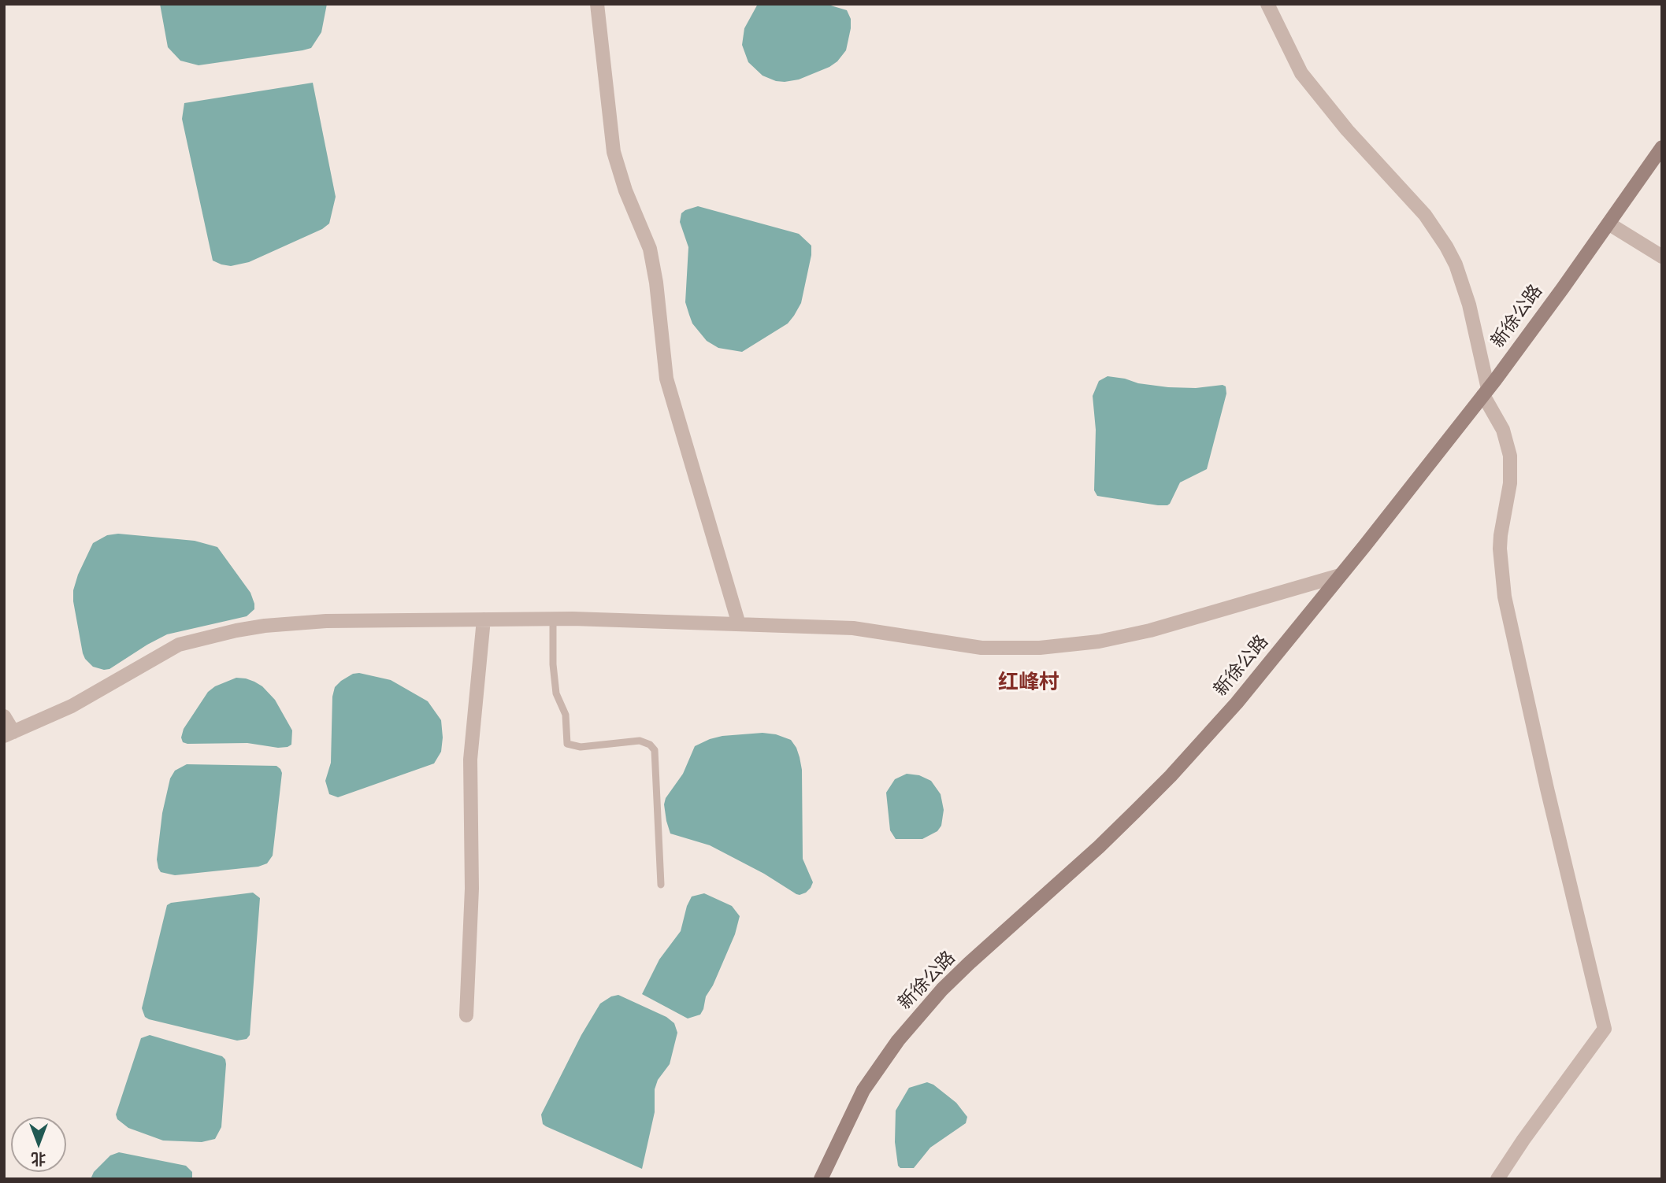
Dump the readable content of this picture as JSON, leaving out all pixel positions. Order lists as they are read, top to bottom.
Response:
{
  "streets": {
    "main road": ["新徐公路"]
  },
  "districts": ["红峰村"],
  "north": "bottom"
}
